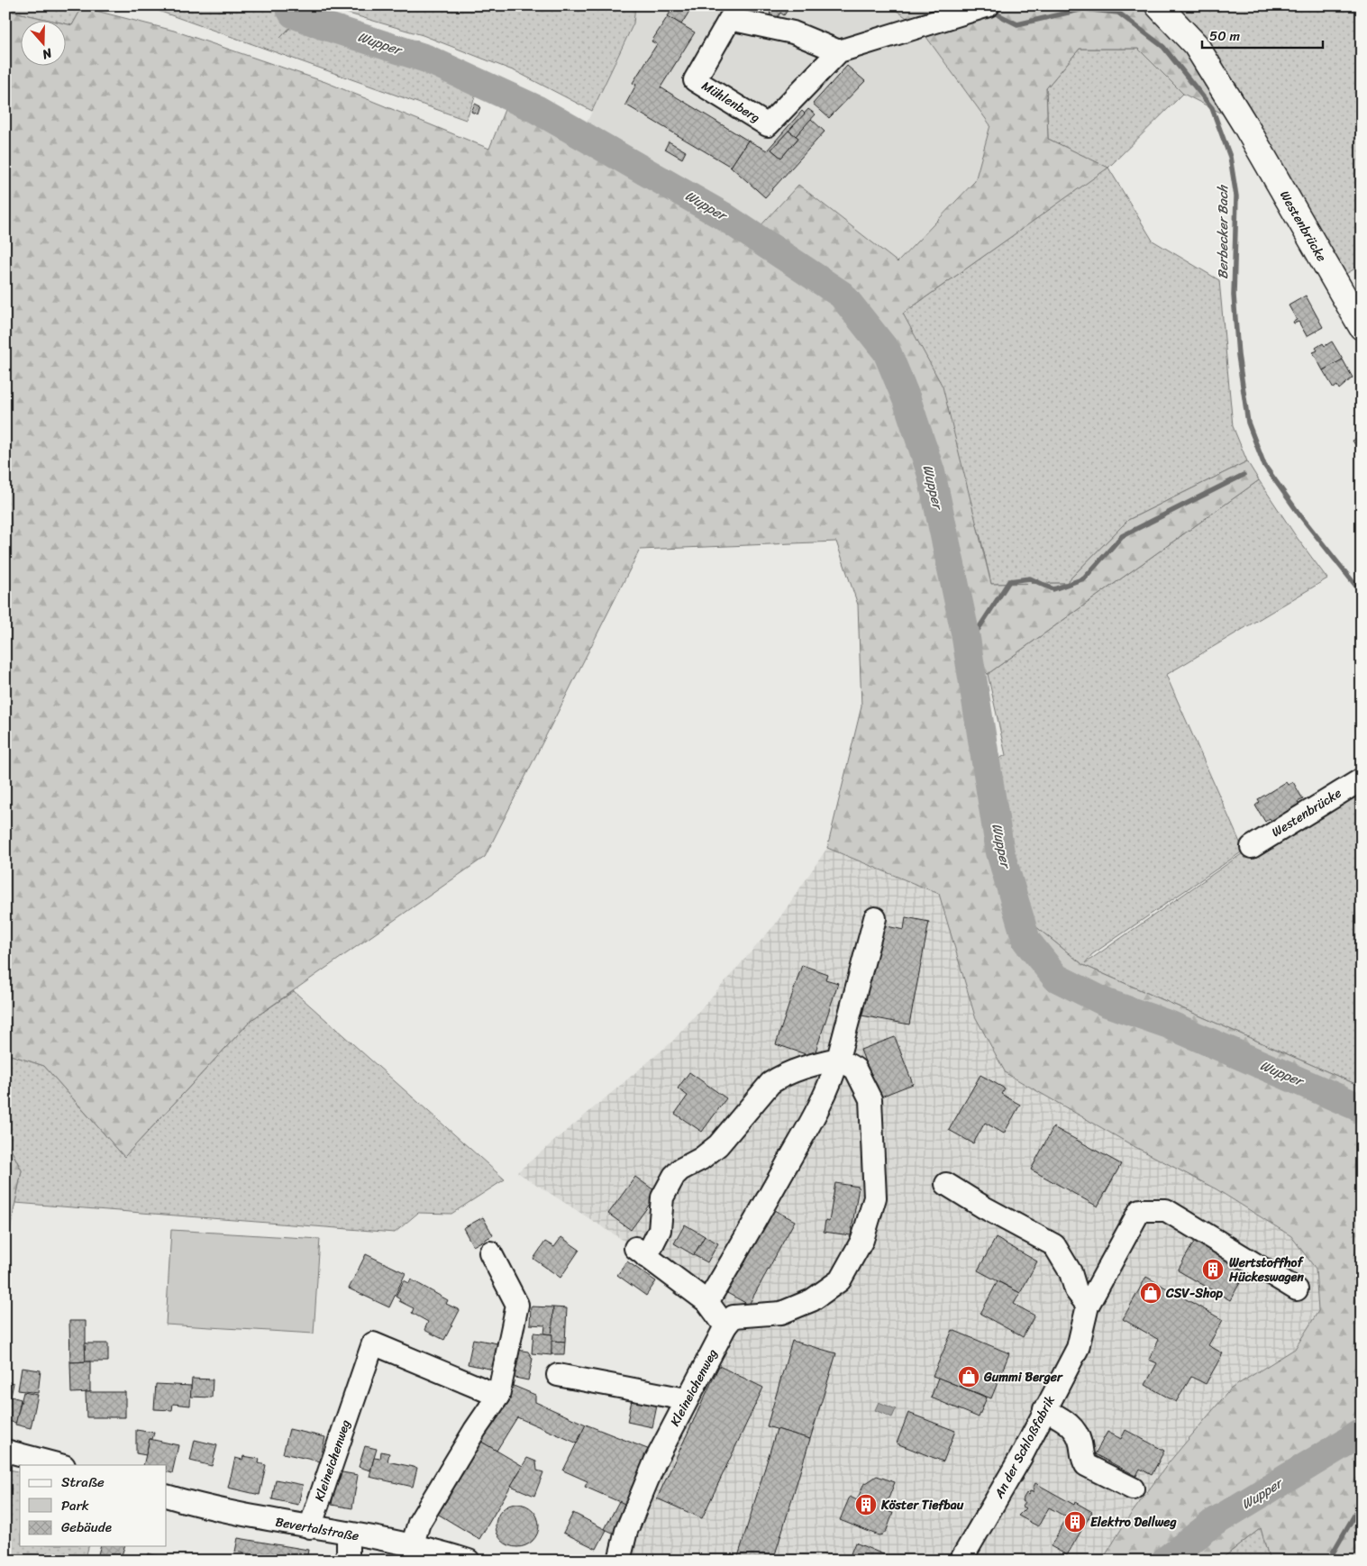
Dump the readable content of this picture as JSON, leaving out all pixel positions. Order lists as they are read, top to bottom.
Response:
{
  "streets": {
    "main road": ["Westenbrücke"],
    "street": [
      "Mühlenberg",
      "Kleineichenweg",
      "An der Schloßfabrik",
      "Bevertalstraße"
    ]
  },
  "crossings": [
    ["Kleineichenweg", "Bevertalstraße"]
  ],
  "water": ["Wupper", "Berbecker Bach"],
  "places": {
    "building": ["Wertstoffhof Hückeswagen", "Köster Tiefbau", "Elektro Dellweg"],
    "shop": ["CSV-Shop", "Gummi Berger"]
  },
  "legend": ["Straße", "Park", "Gebäude"],
  "scale_bar": "50 m",
  "north": "bottom"
}
